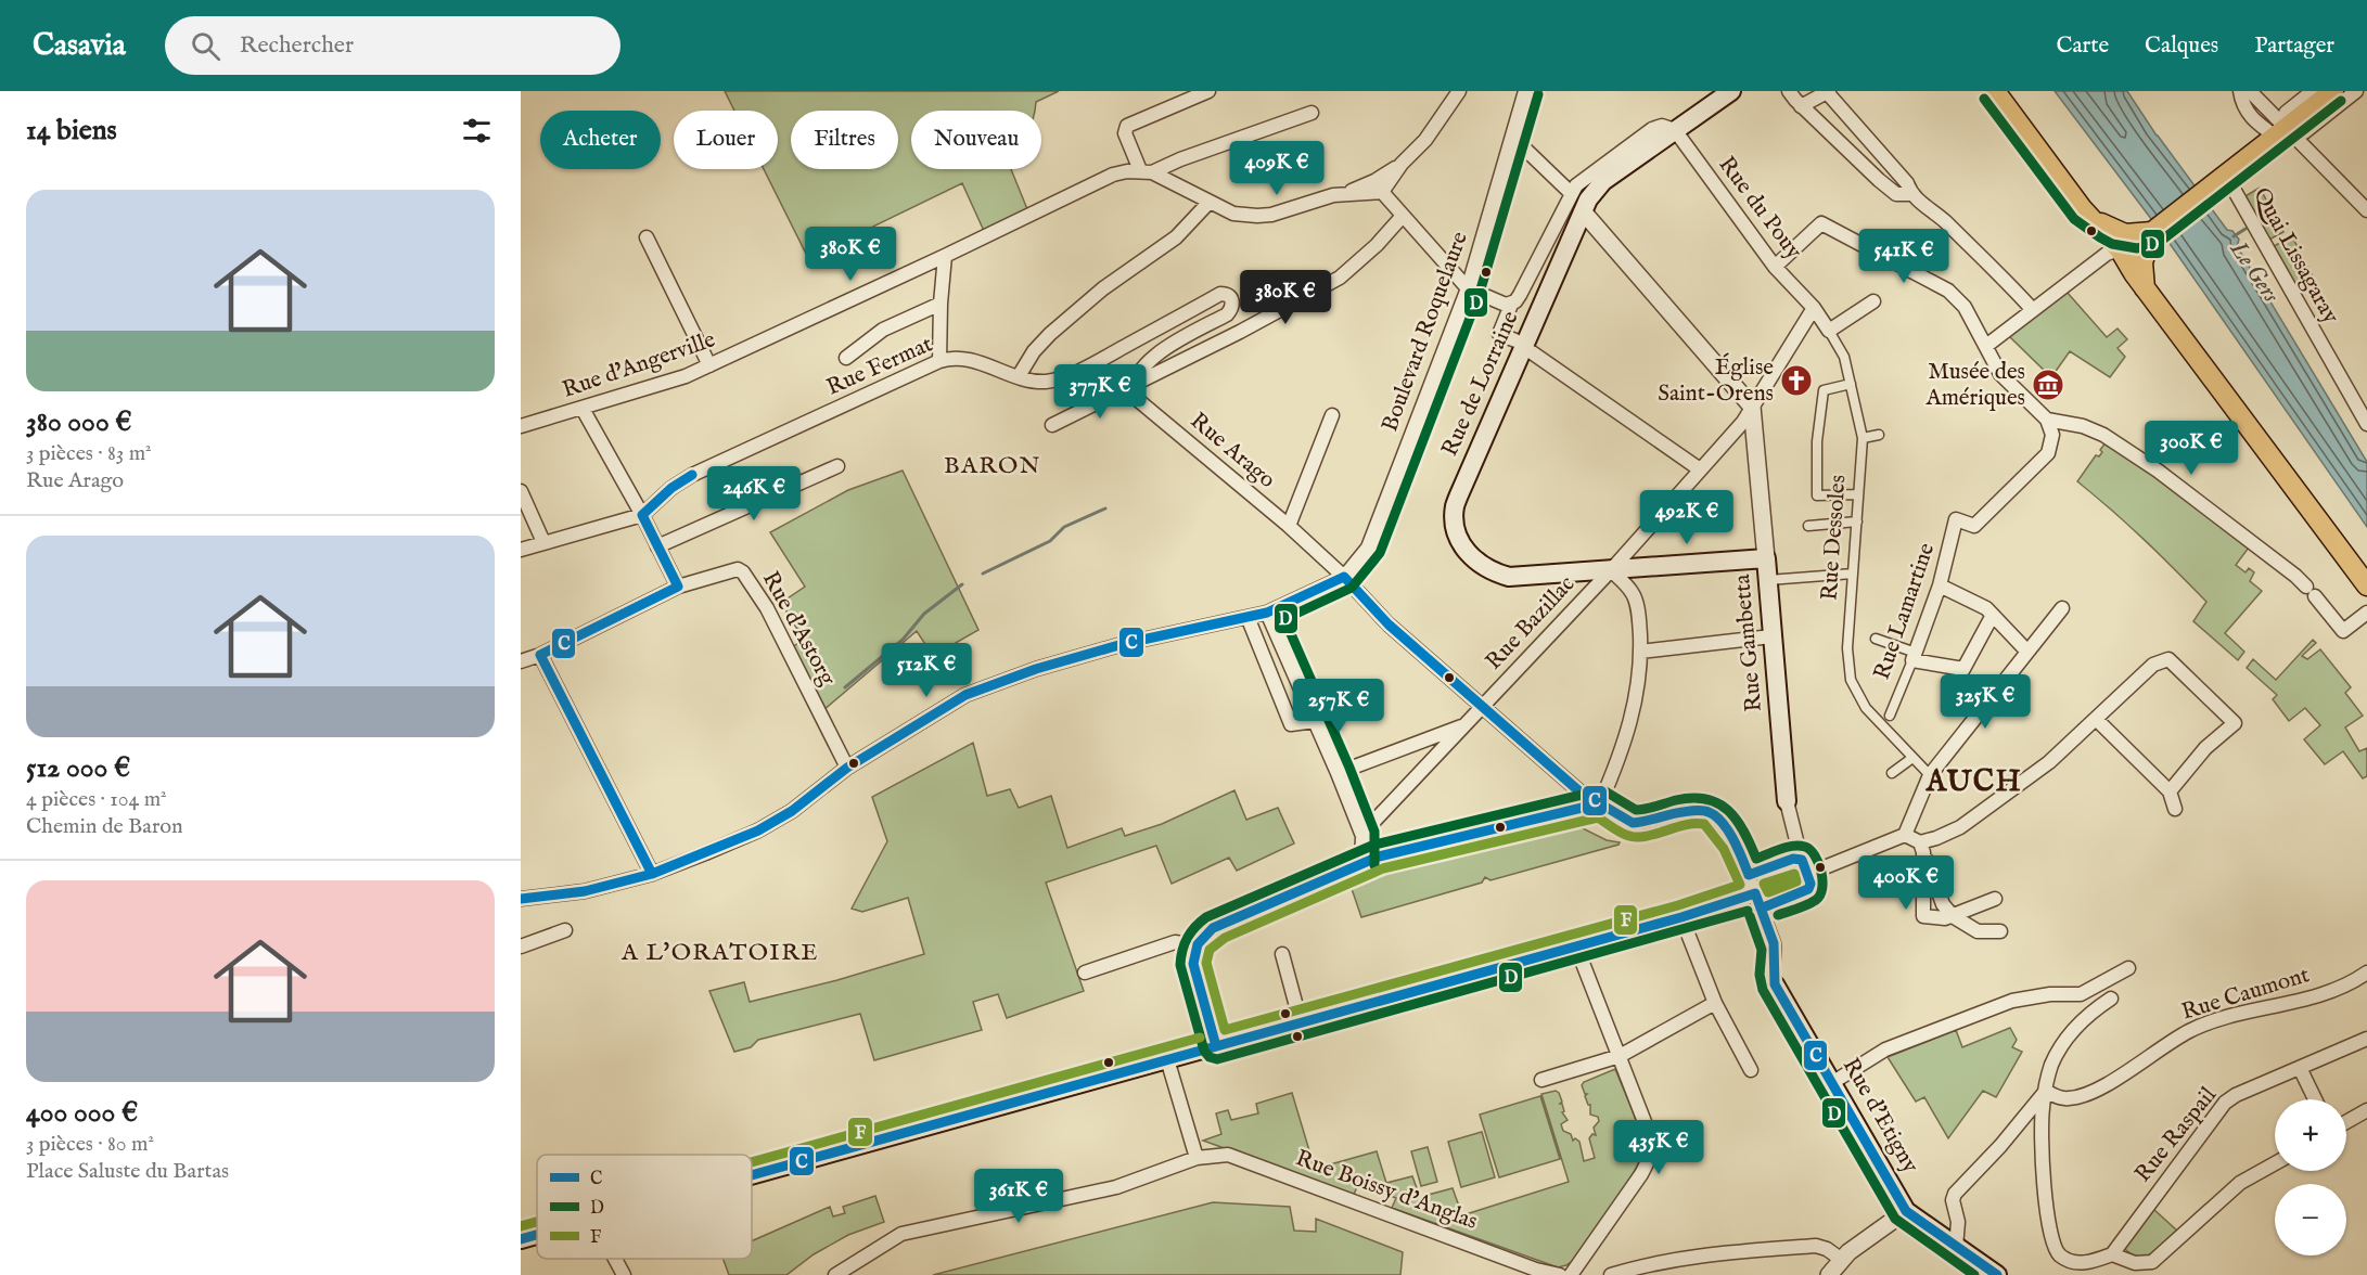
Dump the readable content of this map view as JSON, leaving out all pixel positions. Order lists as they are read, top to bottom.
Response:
{
  "streets": {
    "main road": ["Rue de Lorraine", "Rue Gambetta", "Rue d'Etigny"],
    "street": [
      "Rue du Pouy",
      "Quai Lissagaray",
      "Boulevard Roquelaure",
      "Rue d'Angerville",
      "Rue Fermat",
      "Rue Arago",
      "Rue Dessoles",
      "Rue Lamartine",
      "Rue Bazillac",
      "Rue d'Astorg",
      "Rue Caumont",
      "Rue Raspail",
      "Rue Boissy d'Anglas"
    ]
  },
  "crossings": [
    ["Rue du Pouy", "Rue de Lorraine"],
    ["Rue du Pouy", "Rue Dessoles"],
    ["Rue du Pouy", "Rue Bazillac"],
    ["Boulevard Roquelaure", "Rue Arago"],
    ["Rue Fermat", "Rue Arago"],
    ["Rue de Lorraine", "Rue Bazillac"],
    ["Rue de Lorraine", "Rue Gambetta"],
    ["Rue Arago", "Rue Bazillac"],
    ["Rue Arago", "Rue d'Etigny"],
    ["Rue Dessoles", "Rue Bazillac"],
    ["Rue Bazillac", "Rue Gambetta"]
  ],
  "districts": ["BARON", "AUCH", "A L'ORATOIRE"],
  "water": ["Le Gers"],
  "places": {
    "church": ["Église Saint-Orens"],
    "museum": ["Musée des Amériques"]
  },
  "lines": ["transit line D", "transit line C", "transit line F"],
  "legend": ["C", "D", "F"],
  "page": {
    "header": "Casavia",
    "search": "Rechercher",
    "nav": ["Carte", "Calques", "Partager"],
    "heading": "14 biens",
    "chip": [
      "Acheter",
      "Louer",
      "Filtres",
      "Nouveau"
    ],
    "price": [
      "409K €",
      "380K €",
      "541K €",
      "380K €",
      "377K €",
      "300K €",
      "246K €",
      "492K €",
      "512K €",
      "325K €",
      "257K €",
      "400K €",
      "435K €",
      "361K €"
    ],
    "list": [
      {
        "name": "380 000 €",
        "note": "3 pièces · 83 m² · Rue Arago"
      },
      {
        "name": "512 000 €",
        "note": "4 pièces · 104 m² · Chemin de Baron"
      },
      {
        "name": "400 000 €",
        "note": "3 pièces · 80 m² · Place Saluste du Bartas"
      }
    ],
    "map_buttons": ["+", "−"]
  }
}
